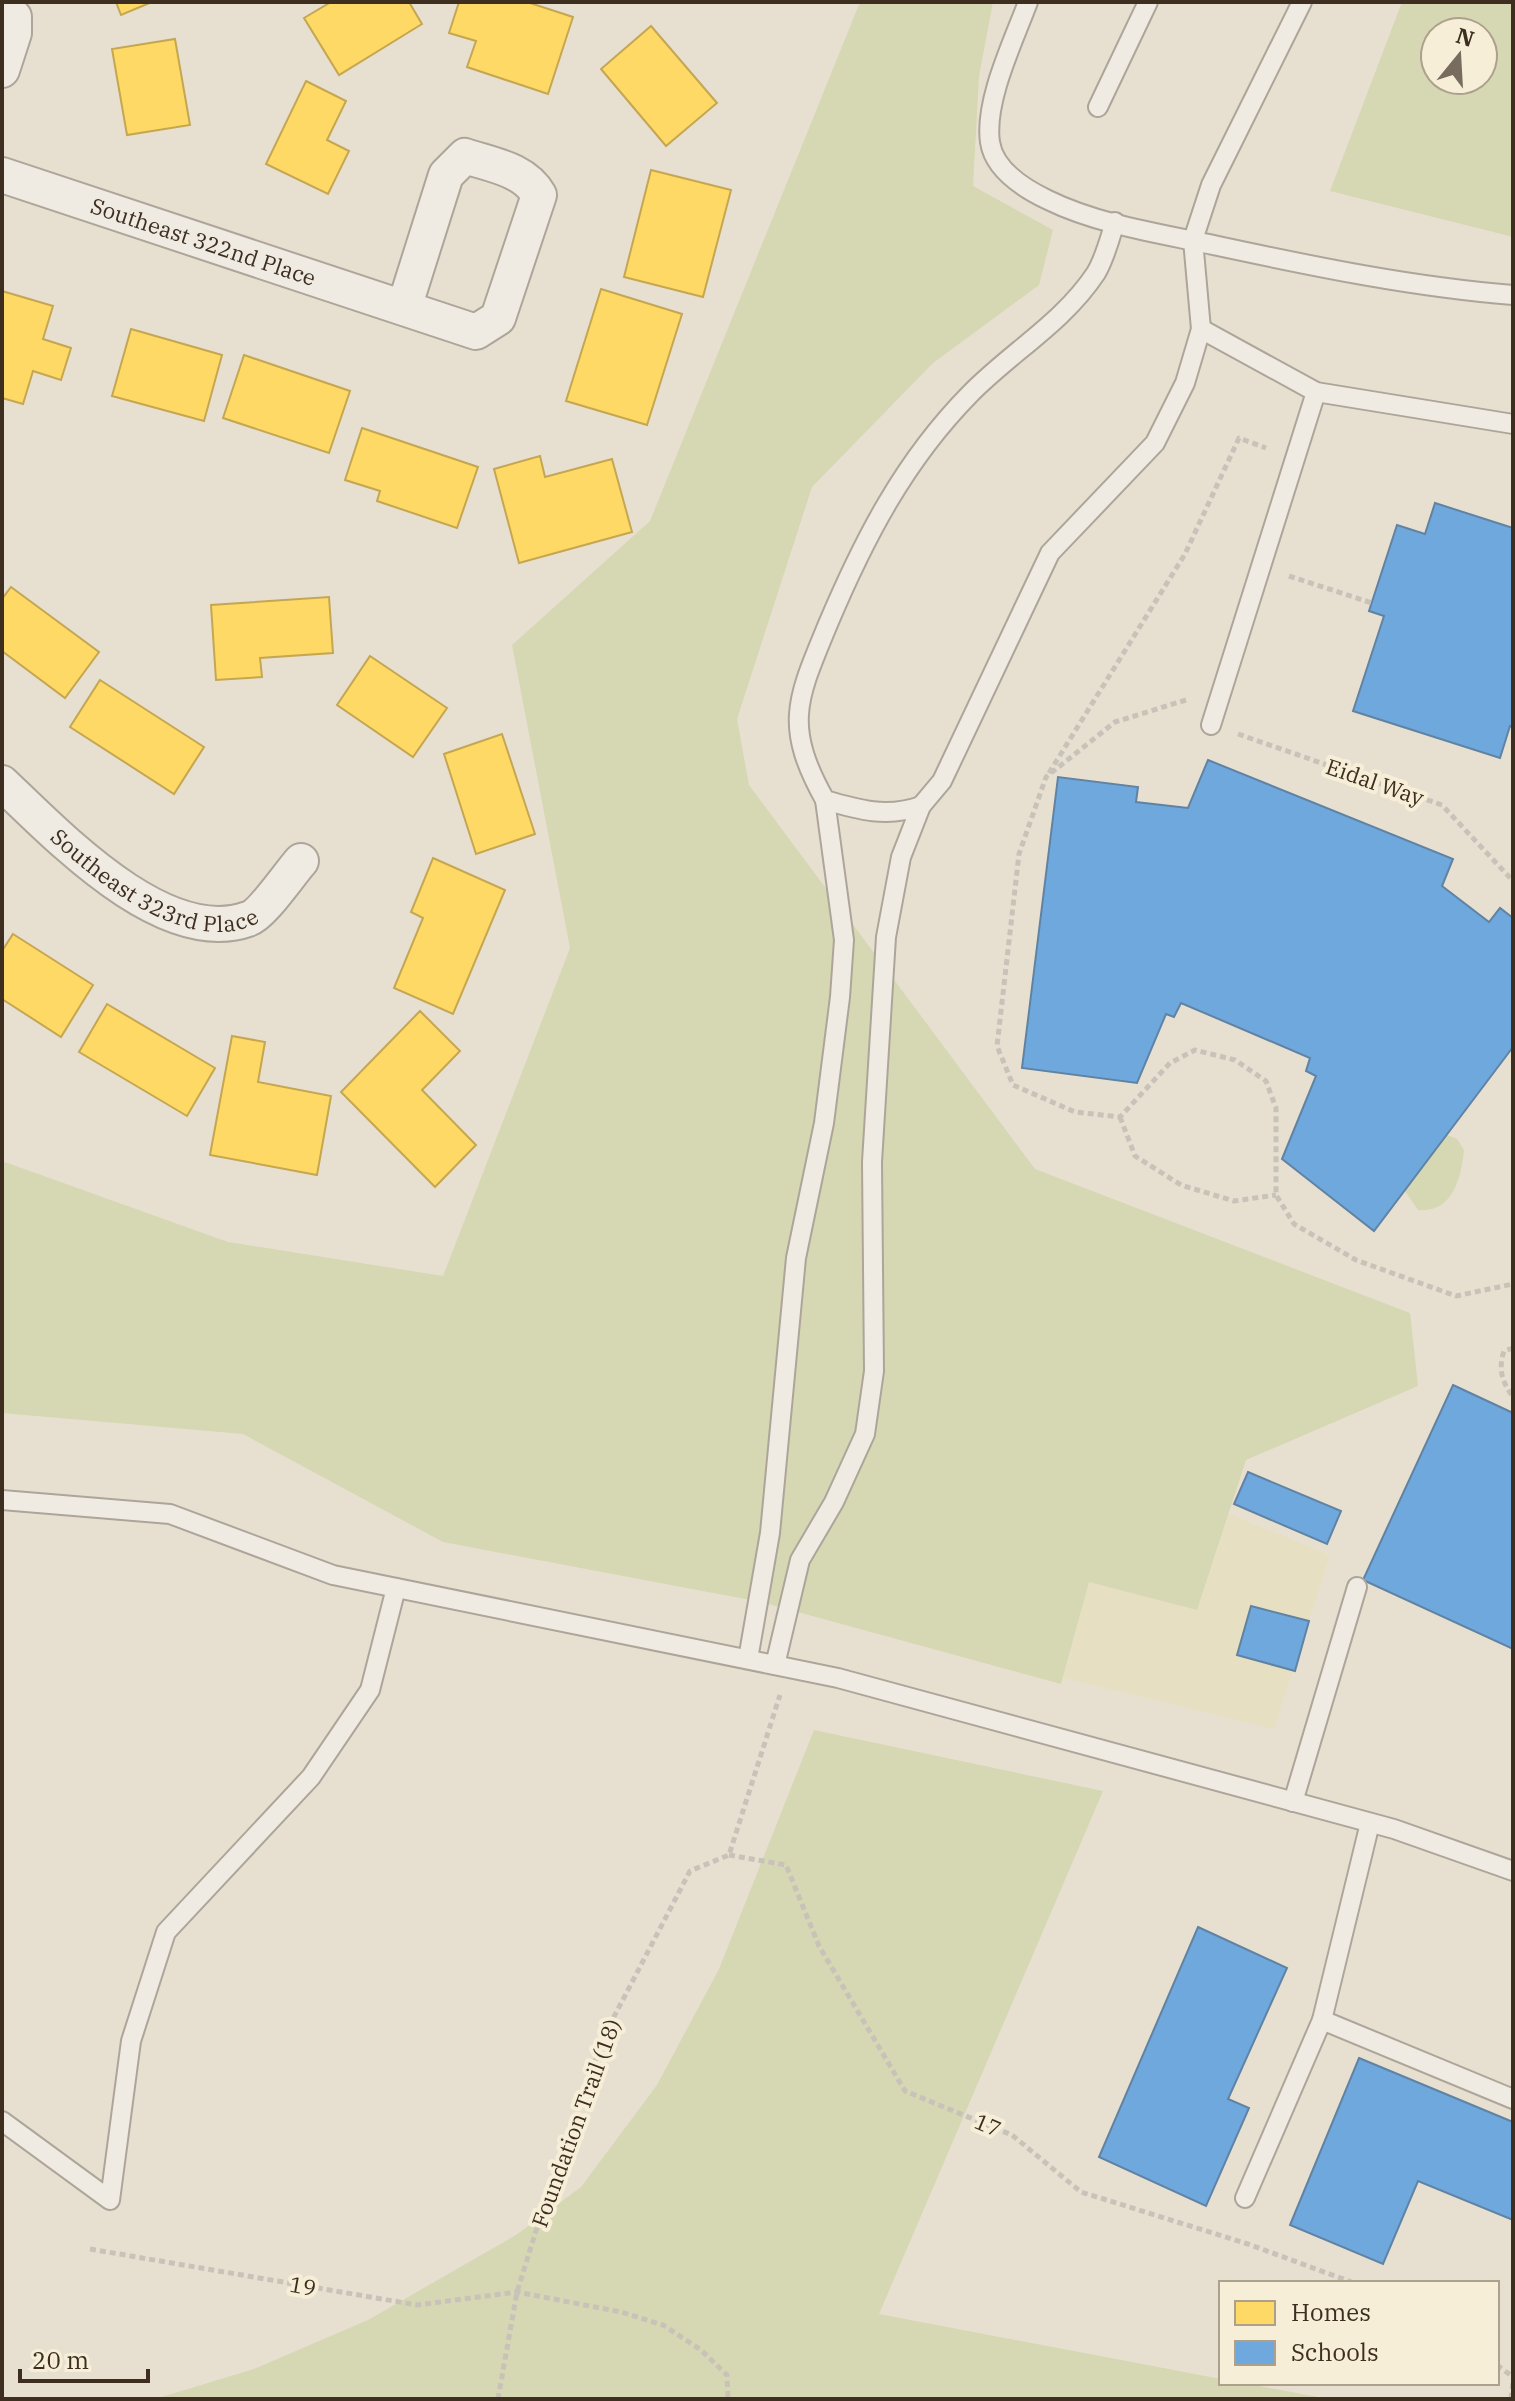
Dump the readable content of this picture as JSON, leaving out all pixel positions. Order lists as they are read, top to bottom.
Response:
{
  "streets": {
    "street": ["Southeast 322nd Place", "Southeast 323rd Place"],
    "path": [
      "Eidal Way",
      "Foundation Trail (18)",
      "17",
      "19"
    ]
  },
  "crossings": [
    ["Foundation Trail (18)", "17"],
    ["Foundation Trail (18)", "19"]
  ],
  "legend": ["Homes", "Schools"],
  "scale_bar": "20 m",
  "north": "top"
}
